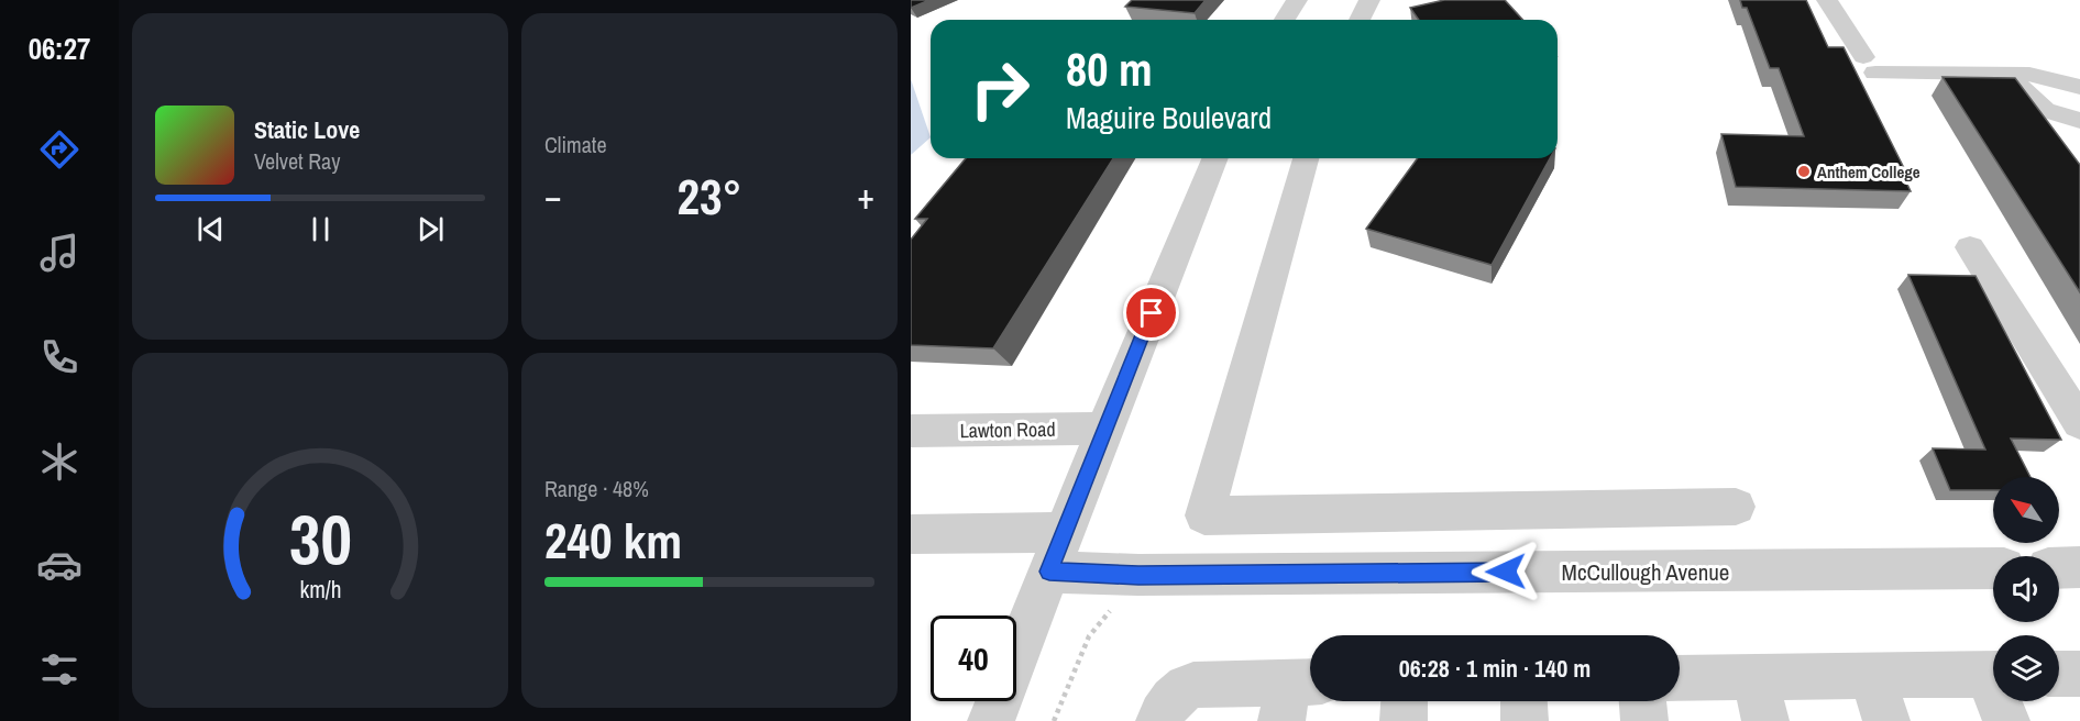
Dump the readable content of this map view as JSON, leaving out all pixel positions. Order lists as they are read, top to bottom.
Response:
{
  "streets": {
    "street": ["Lawton Road", "McCullough Avenue"]
  },
  "places": ["Anthem College"],
  "north": "top left",
  "page": {
    "tabs": "06:27",
    "tile": [
      "Climate",
      ["Range · 48%", "240 km"]
    ],
    "turn": ["80 m", "Maguire Boulevard"],
    "song": ["Static Love", "Velvet Ray"],
    "heat": ["−", "23°", "+"],
    "limit": "40",
    "trip": "06:28 · 1 min · 140 m",
    "gauge": ["30", "km/h"]
  }
}
